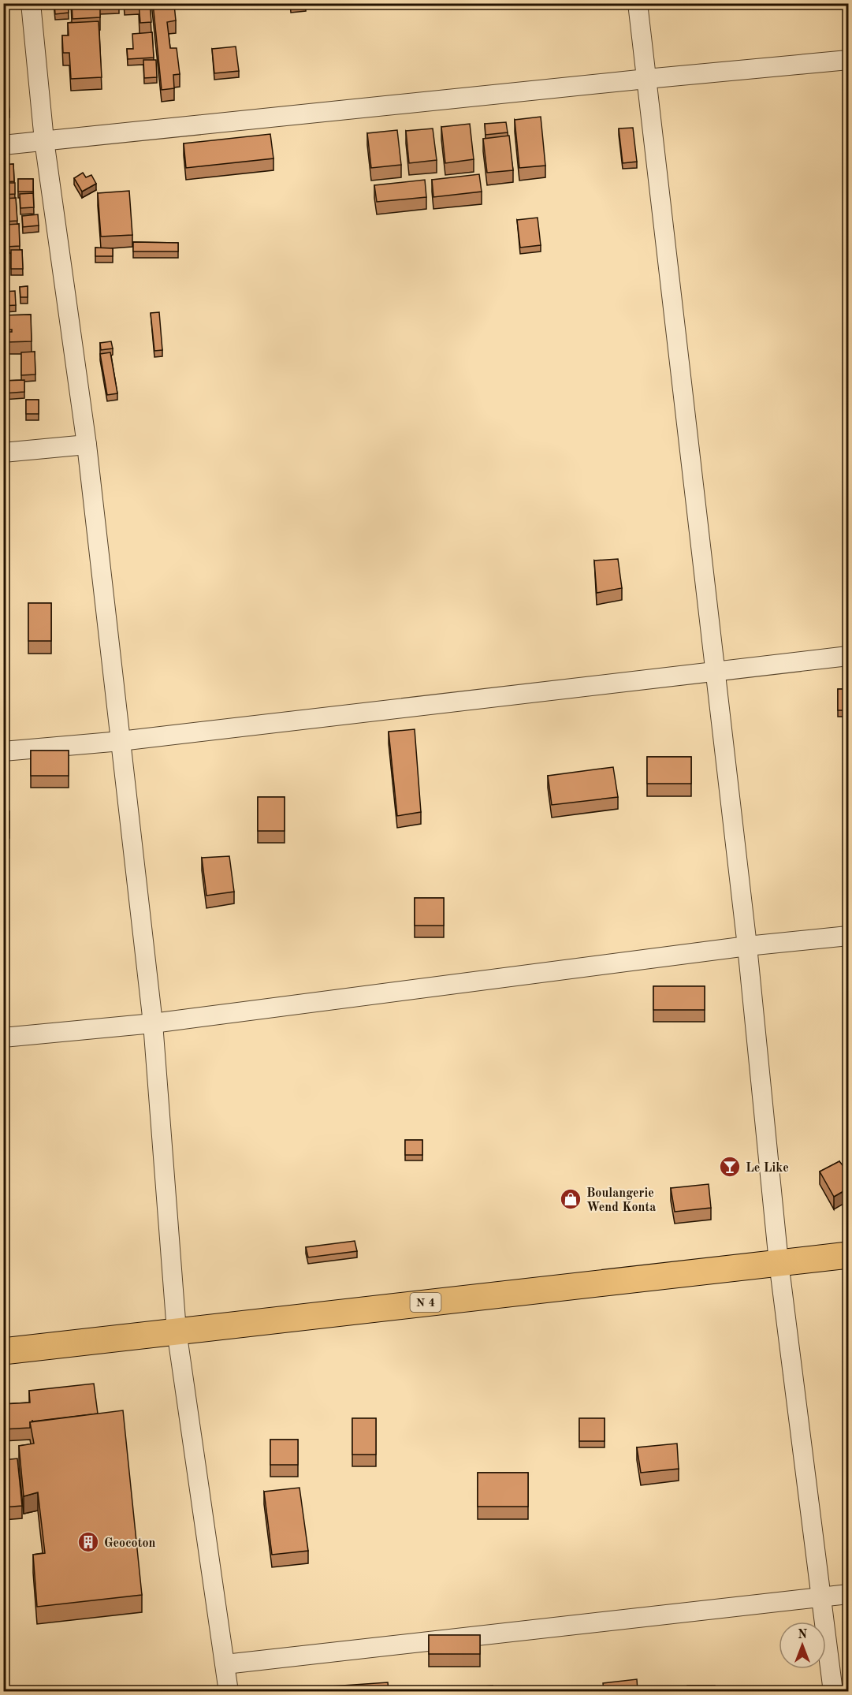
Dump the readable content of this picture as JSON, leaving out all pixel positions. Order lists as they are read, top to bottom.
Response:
{
  "streets": {
    "highway": ["N 4"]
  },
  "places": {
    "bar": ["Le Like"],
    "shop": ["Boulangerie Wend Konta"],
    "building": ["Geocoton"]
  },
  "north": "top"
}
